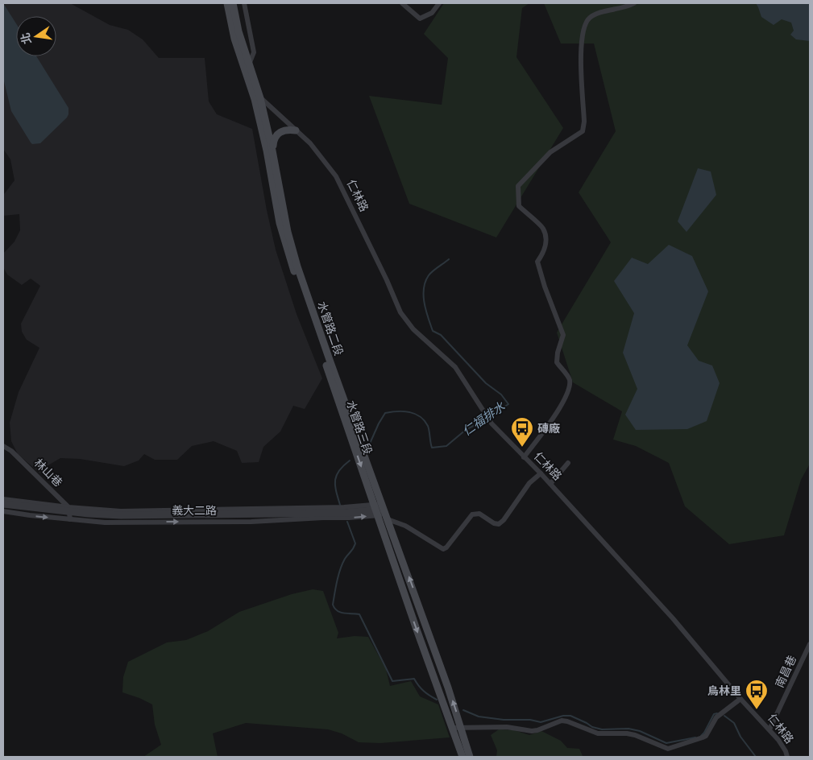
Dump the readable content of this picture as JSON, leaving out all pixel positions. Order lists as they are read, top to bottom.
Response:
{
  "streets": {
    "main road": ["仁林路", "水管路二段", "水管路三段"],
    "street": ["林山巷", "義大二路", "南昌巷"]
  },
  "crossings": [
    ["仁林路", "水管路三段"],
    ["仁林路", "南昌巷"],
    ["水管路二段", "水管路三段"],
    ["水管路二段", "義大二路"],
    ["水管路三段", "義大二路"],
    ["林山巷", "義大二路"]
  ],
  "water": ["仁福排水"],
  "places": {
    "bus stop": ["磚廠", "烏林里"]
  },
  "north": "left"
}
